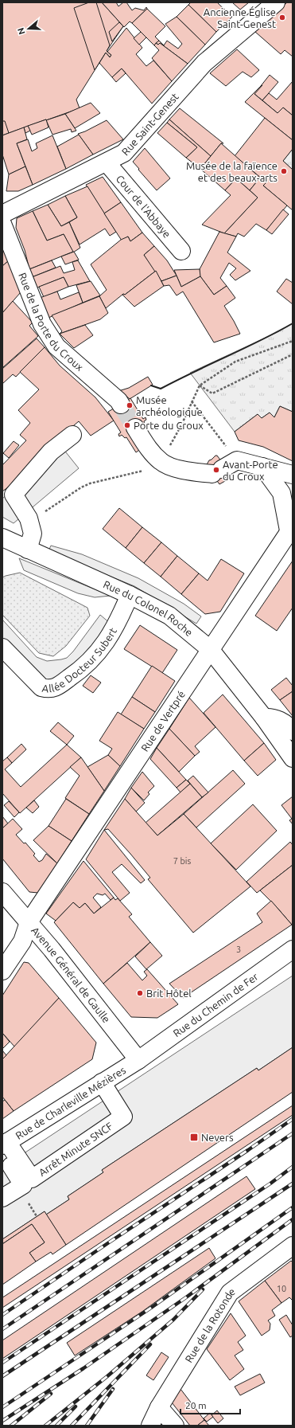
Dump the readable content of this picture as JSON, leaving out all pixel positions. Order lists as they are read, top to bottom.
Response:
{
  "streets": {
    "street": [
      "Rue Saint-Genest",
      "Cour de l'Abbaye",
      "Rue de la Porte du Croux",
      "Rue du Colonel Roche",
      "Allée Docteur Subert",
      "Rue de Vertpré",
      "Avenue Général de Gaulle",
      "Rue du Chemin de Fer",
      "Rue de Charleville Mézières",
      "Arrêt Minute SNCF",
      "Rue de la Rotonde"
    ]
  },
  "crossings": [
    ["Rue Saint-Genest", "Cour de l'Abbaye"],
    ["Rue du Colonel Roche", "Allée Docteur Subert"],
    ["Rue du Colonel Roche", "Rue de Vertpré"],
    ["Rue de Vertpré", "Avenue Général de Gaulle"],
    ["Avenue Général de Gaulle", "Rue du Chemin de Fer"],
    ["Avenue Général de Gaulle", "Rue de Charleville Mézières"],
    ["Rue du Chemin de Fer", "Rue de Charleville Mézières"],
    ["Rue de Charleville Mézières", "Arrêt Minute SNCF"]
  ],
  "places": {
    "other": [
      "Ancienne Église Saint-Genest",
      "Musée de la faïence et des beaux-arts",
      "Musée archéologique",
      "Porte du Croux",
      "Avant-Porte du Croux",
      "Brit Hôtel"
    ],
    "transit": ["Nevers"]
  },
  "house_numbers": ["7 bis", "3", "10"],
  "scale_bar": "20 m",
  "north": "left"
}
